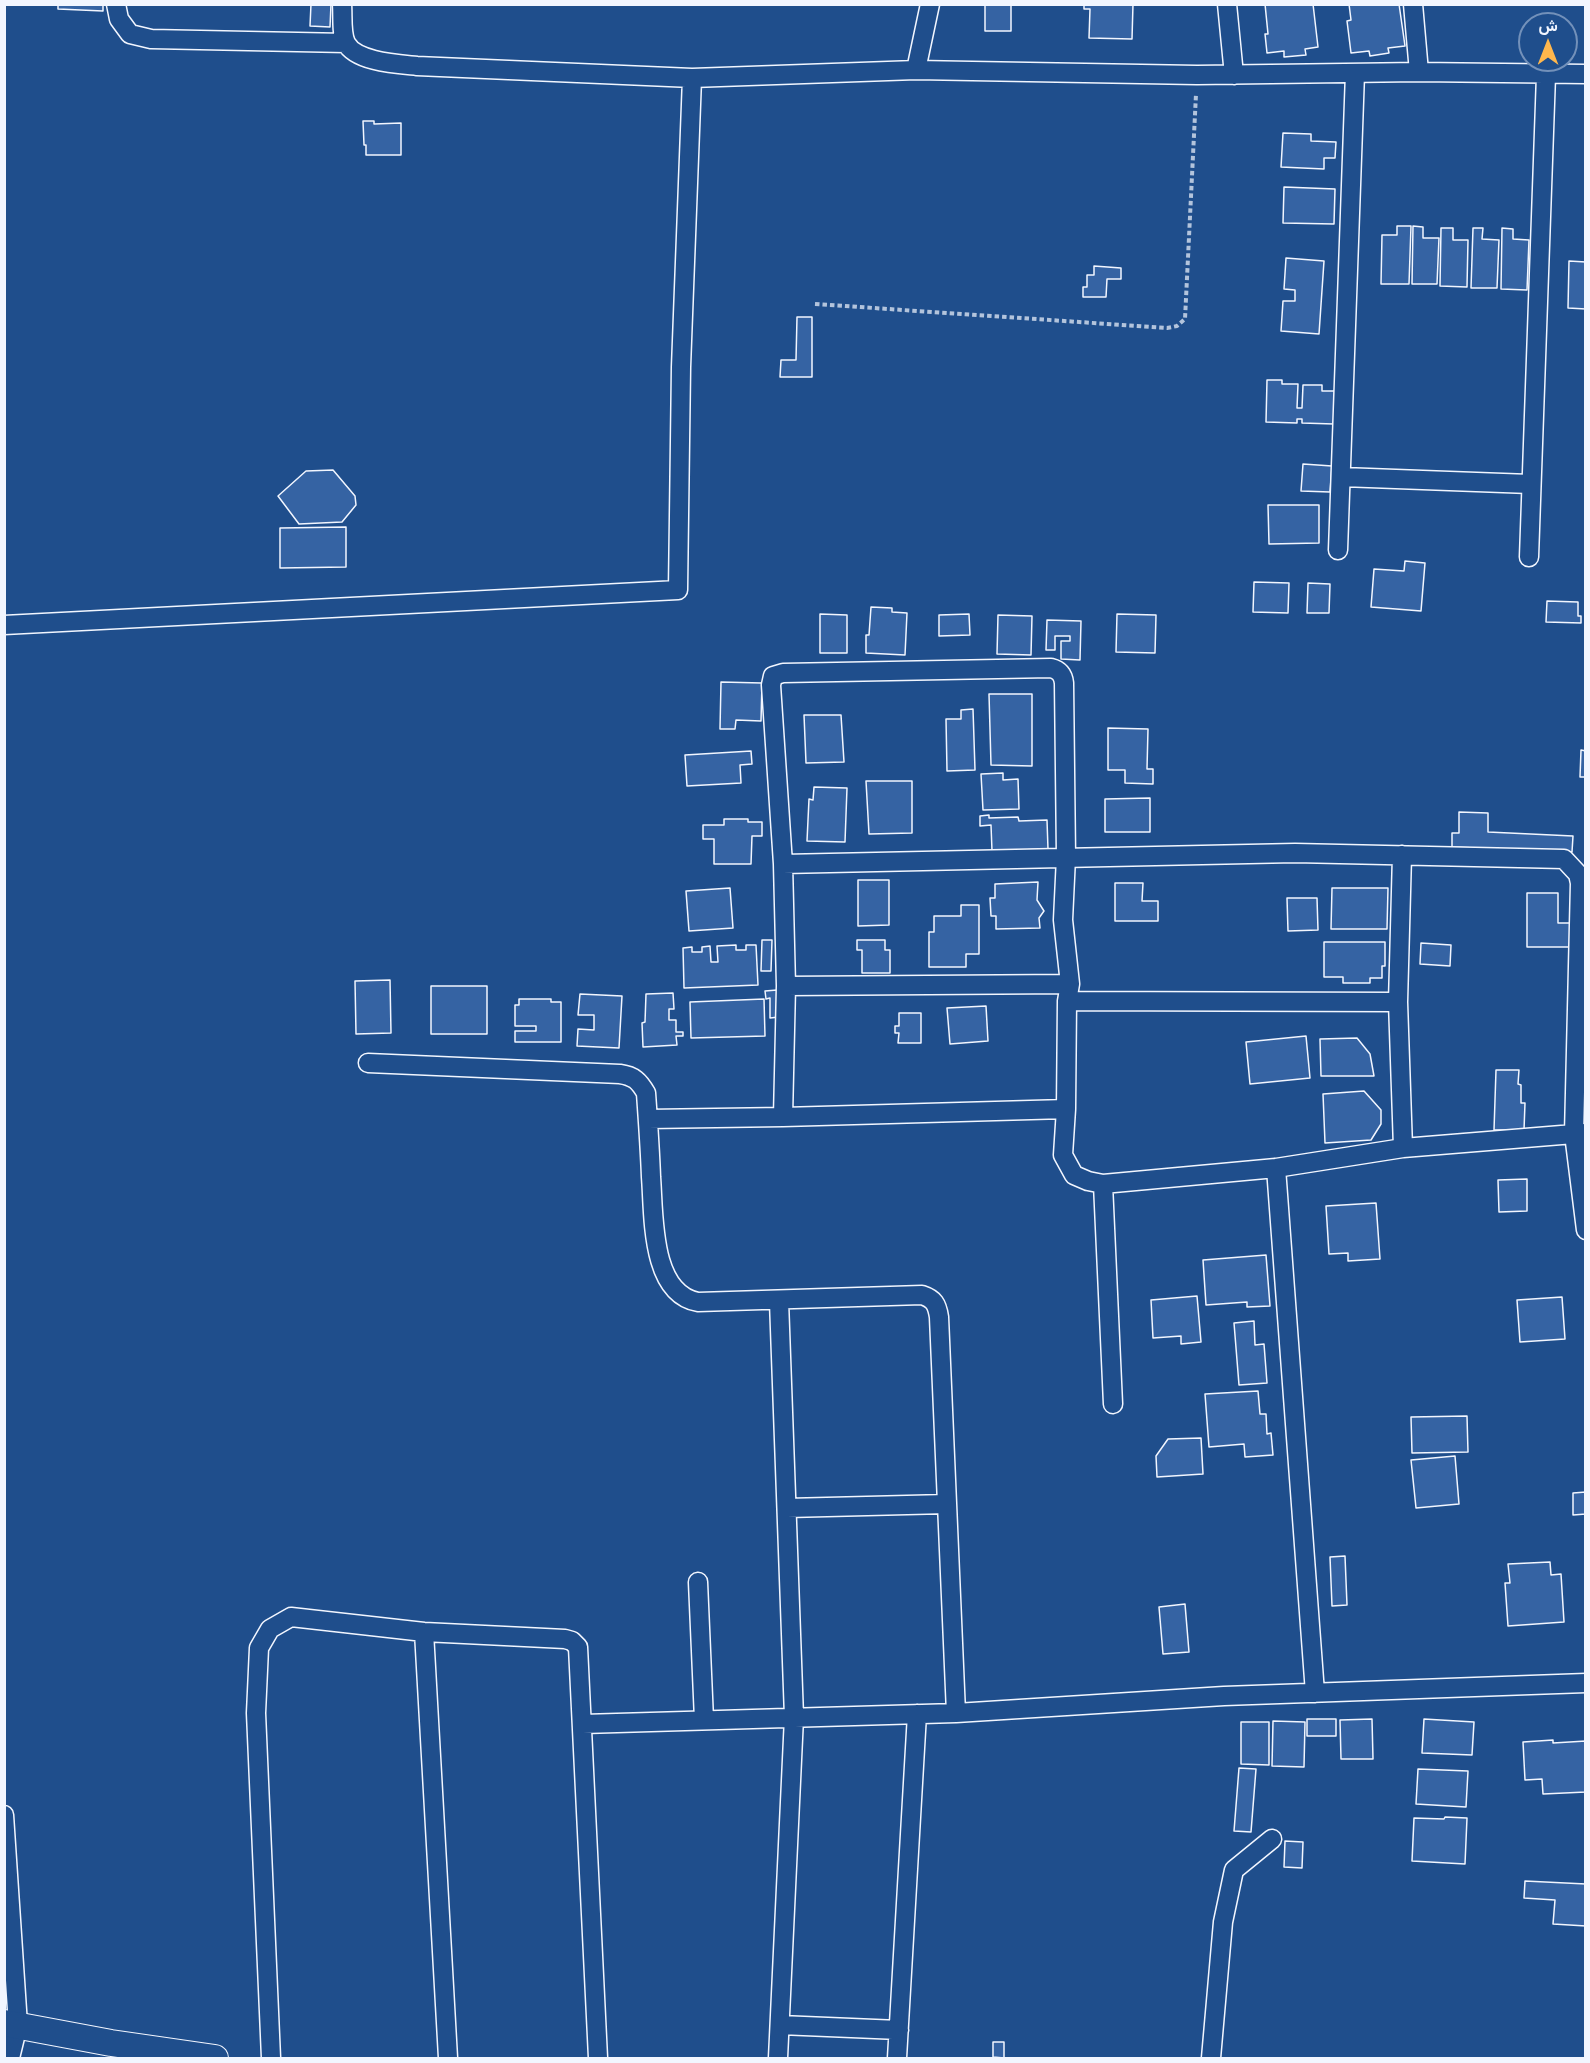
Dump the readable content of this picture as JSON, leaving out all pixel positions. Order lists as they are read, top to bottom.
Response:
{
  "north": "top"
}
